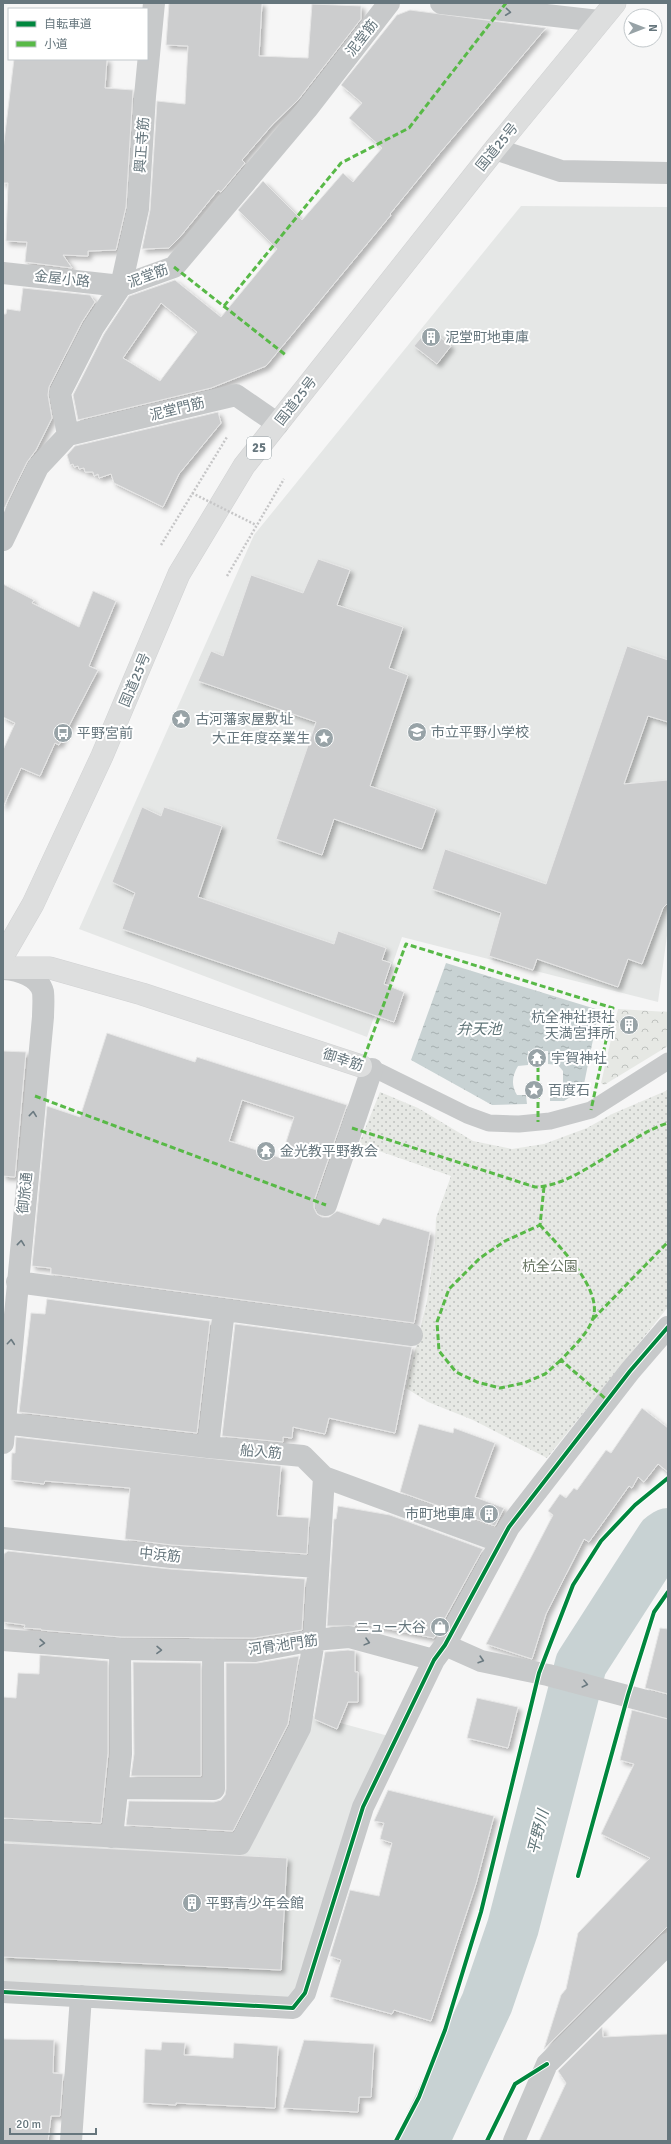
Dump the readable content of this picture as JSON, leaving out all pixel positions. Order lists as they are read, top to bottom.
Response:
{
  "streets": {
    "main road": ["国道25号", "25", "御幸筋"],
    "street": [
      "泥堂筋",
      "興正寺筋",
      "金屋小路",
      "泥堂門筋",
      "御旅通",
      "船入筋",
      "中浜筋",
      "河骨池門筋"
    ]
  },
  "crossings": [
    ["泥堂筋", "興正寺筋"],
    ["泥堂筋", "金屋小路"],
    ["泥堂筋", "泥堂門筋"],
    ["興正寺筋", "金屋小路"],
    ["国道25号", "泥堂門筋"],
    ["御幸筋", "御旅通"],
    ["御旅通", "船入筋"]
  ],
  "one_way": ["御旅通", "河骨池門筋"],
  "water": ["弁天池", "平野川"],
  "parks": ["杭全公園"],
  "places": {
    "building": [
      "泥堂町地車庫",
      "杭全神社摂社 天満宮拝所",
      "市町地車庫",
      "平野青少年会館"
    ],
    "place": ["古河藩家屋敷址", "大正年度卒業生", "百度石"],
    "school or university": ["市立平野小学校"],
    "bus stop": ["平野宮前"],
    "temple": ["宇賀神社", "金光教平野教会"],
    "shop": ["ニュー大谷"]
  },
  "legend": ["自転車道", "小道"],
  "scale_bar": "20 m",
  "north": "right"
}
